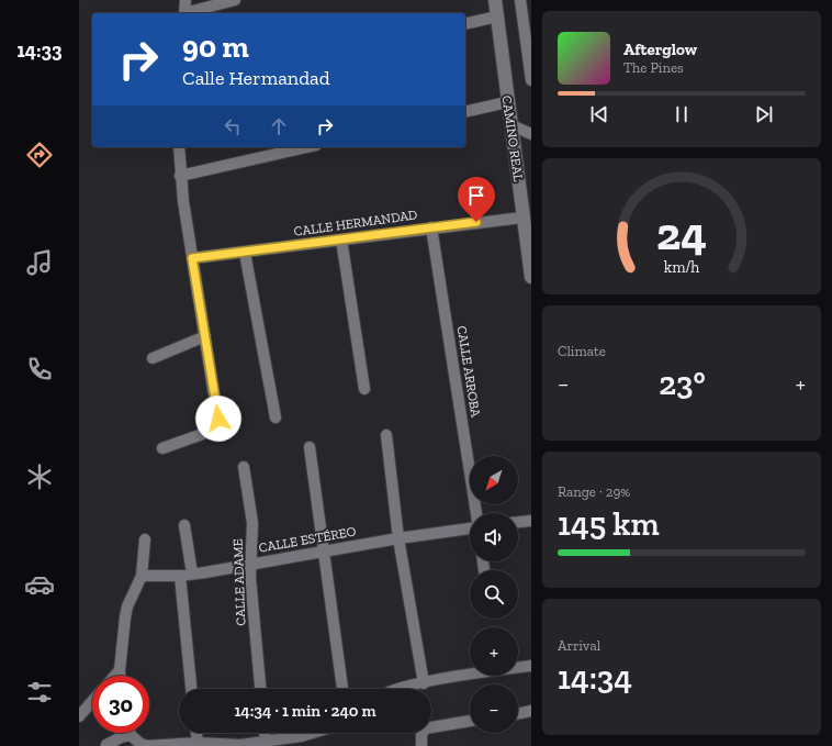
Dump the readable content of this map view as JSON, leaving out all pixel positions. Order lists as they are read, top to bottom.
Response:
{
  "streets": {
    "street": [
      "CAMINO REAL",
      "CALLE HERMANDAD",
      "CALLE ARROBA",
      "CALLE ESTÉREO",
      "CALLE ADAME"
    ]
  },
  "crossings": [
    ["CAMINO REAL", "CALLE HERMANDAD"],
    ["CALLE HERMANDAD", "CALLE ARROBA"],
    ["CALLE ESTÉREO", "CALLE ADAME"]
  ],
  "north": "bottom left",
  "page": {
    "tabs": "14:33",
    "turn": ["90 m", "Calle Hermandad"],
    "song": ["Afterglow", "The Pines"],
    "tile": [
      "Climate",
      ["Range · 29%", "145 km"],
      ["Arrival", "14:34"]
    ],
    "heat": ["−", "23°", "+"],
    "map_buttons": ["+", "−"],
    "limit": "30",
    "trip": "14:34 · 1 min · 240 m",
    "gauge": ["24", "km/h"]
  }
}
